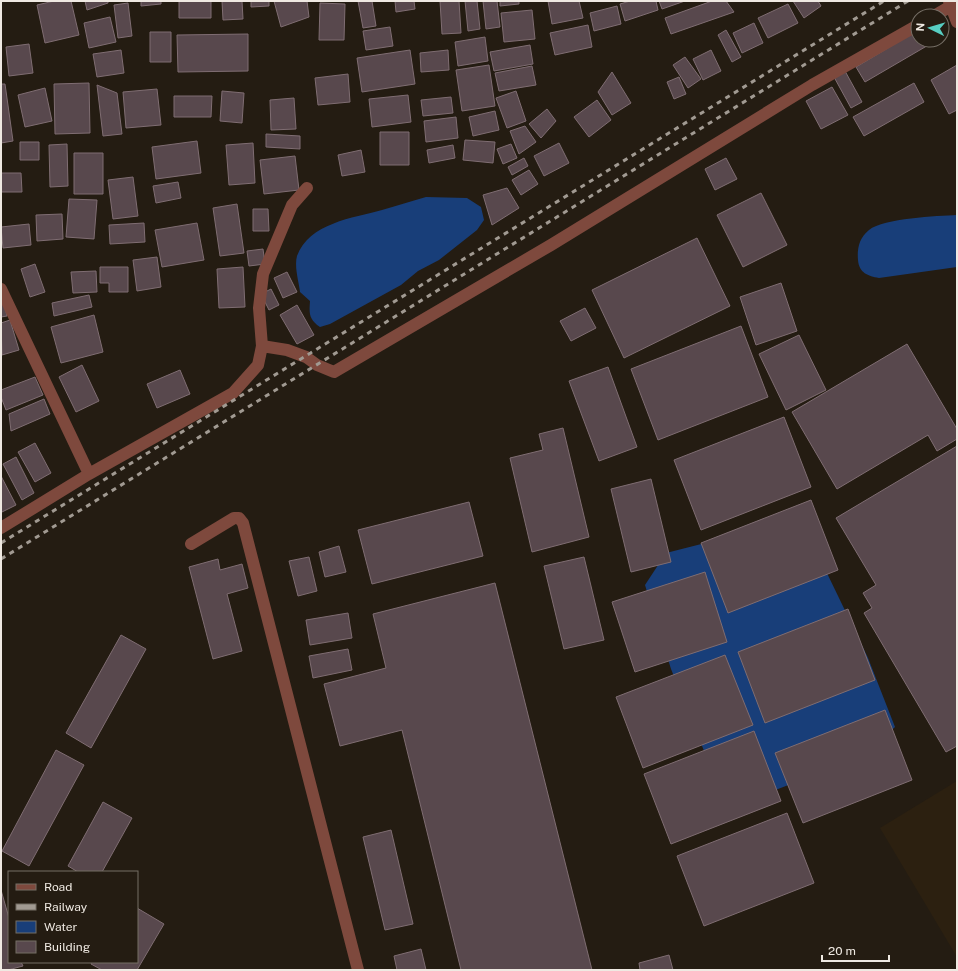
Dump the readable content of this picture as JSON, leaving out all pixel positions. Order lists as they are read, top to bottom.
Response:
{
  "legend": [
    "Road",
    "Railway",
    "Water",
    "Building"
  ],
  "scale_bar": "20 m",
  "north": "left"
}
